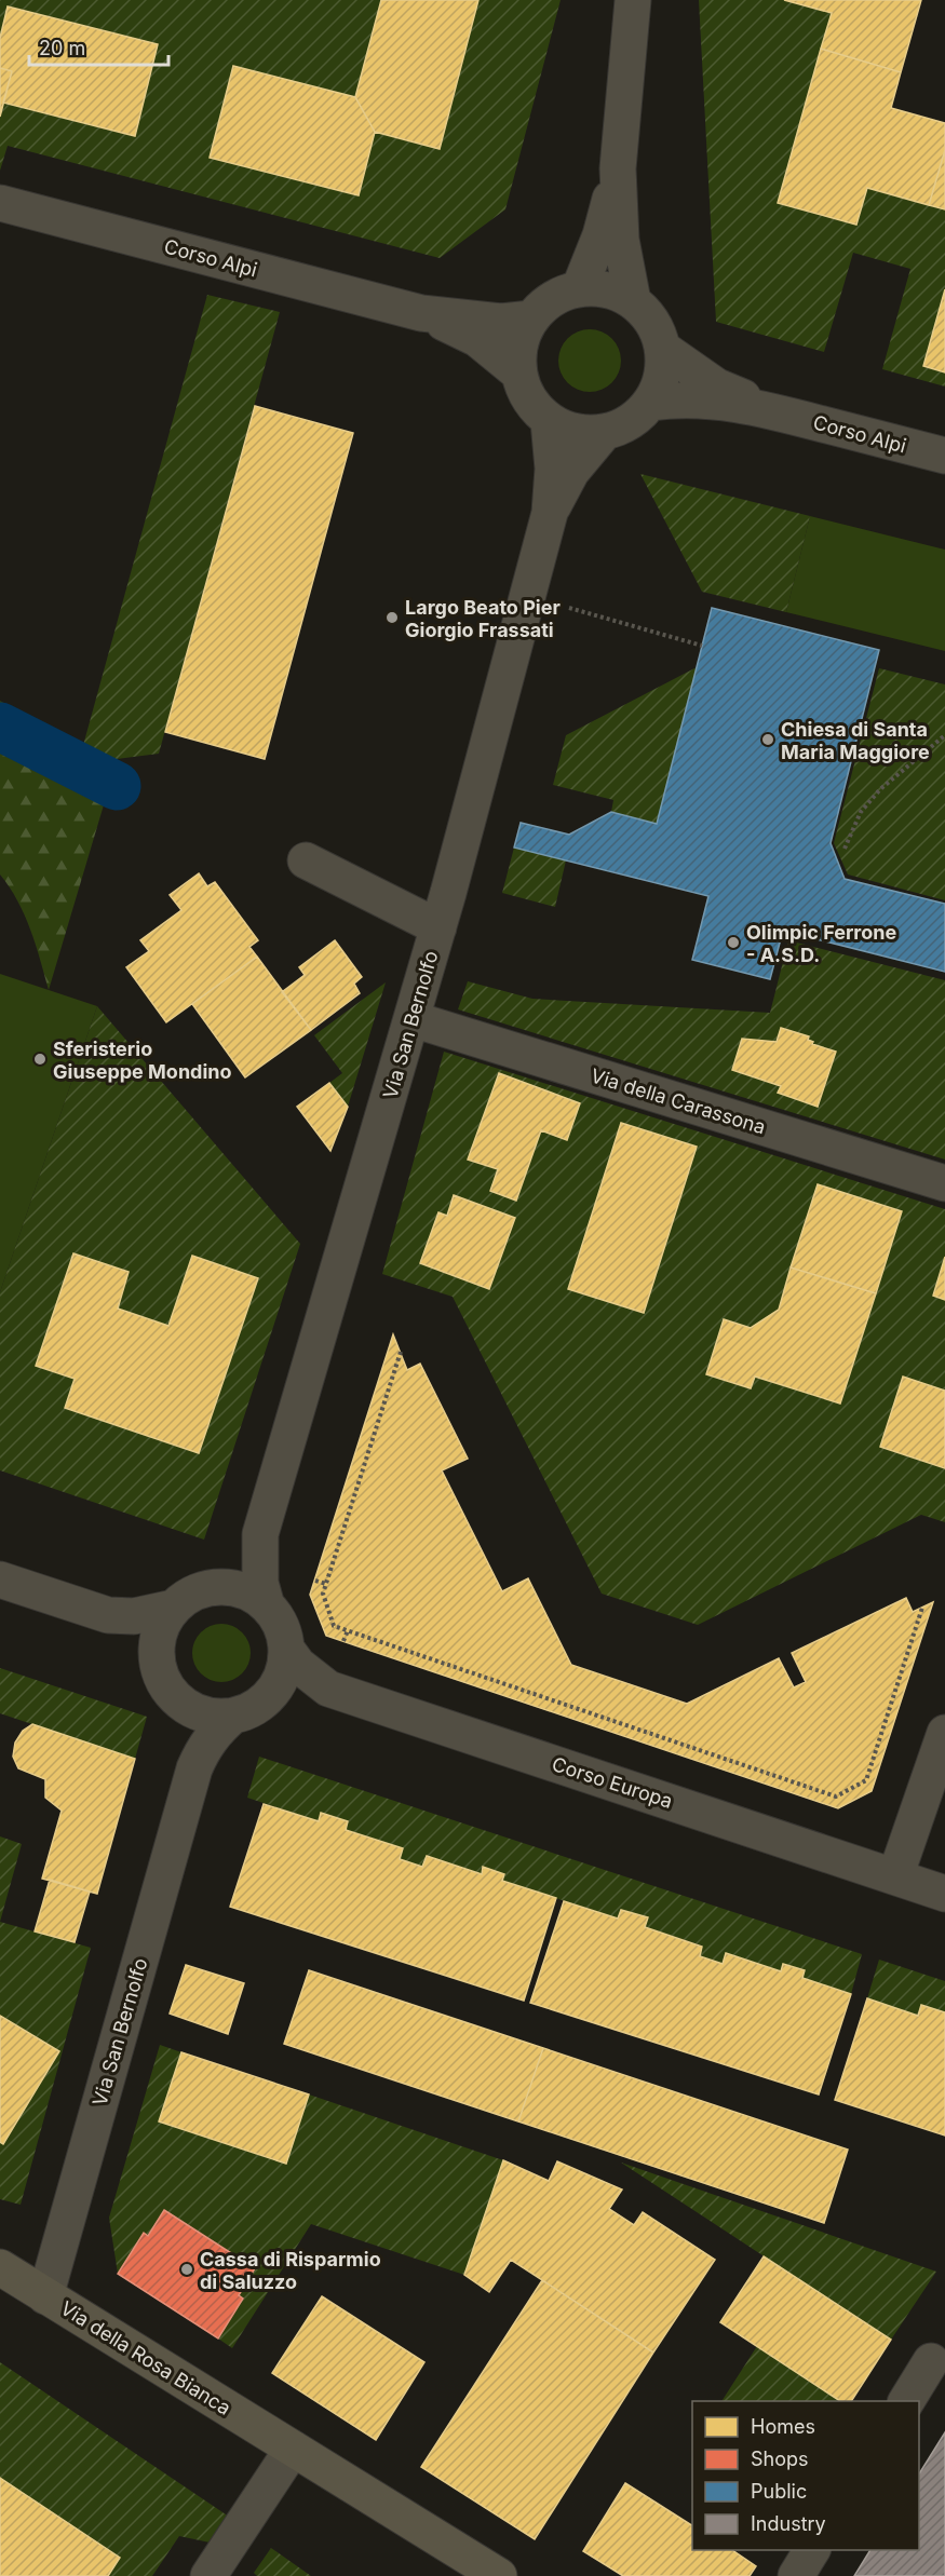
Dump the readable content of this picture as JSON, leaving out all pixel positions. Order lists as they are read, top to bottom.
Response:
{
  "streets": {
    "main road": ["Via della Rosa Bianca"],
    "street": [
      "Corso Alpi",
      "Via San Bernolfo",
      "Via della Carassona",
      "Corso Europa"
    ]
  },
  "crossings": [
    ["Corso Alpi", "Via San Bernolfo"],
    ["Via San Bernolfo", "Via della Carassona"],
    ["Via San Bernolfo", "Corso Europa"],
    ["Via San Bernolfo", "Via della Rosa Bianca"]
  ],
  "places": [
    "Largo Beato Pier Giorgio Frassati",
    "Chiesa di Santa Maria Maggiore",
    "Olimpic Ferrone - A.S.D.",
    "Sferisterio Giuseppe Mondino",
    "Cassa di Risparmio di Saluzzo"
  ],
  "legend": [
    "Homes",
    "Shops",
    "Public",
    "Industry"
  ],
  "scale_bar": "20 m"
}
